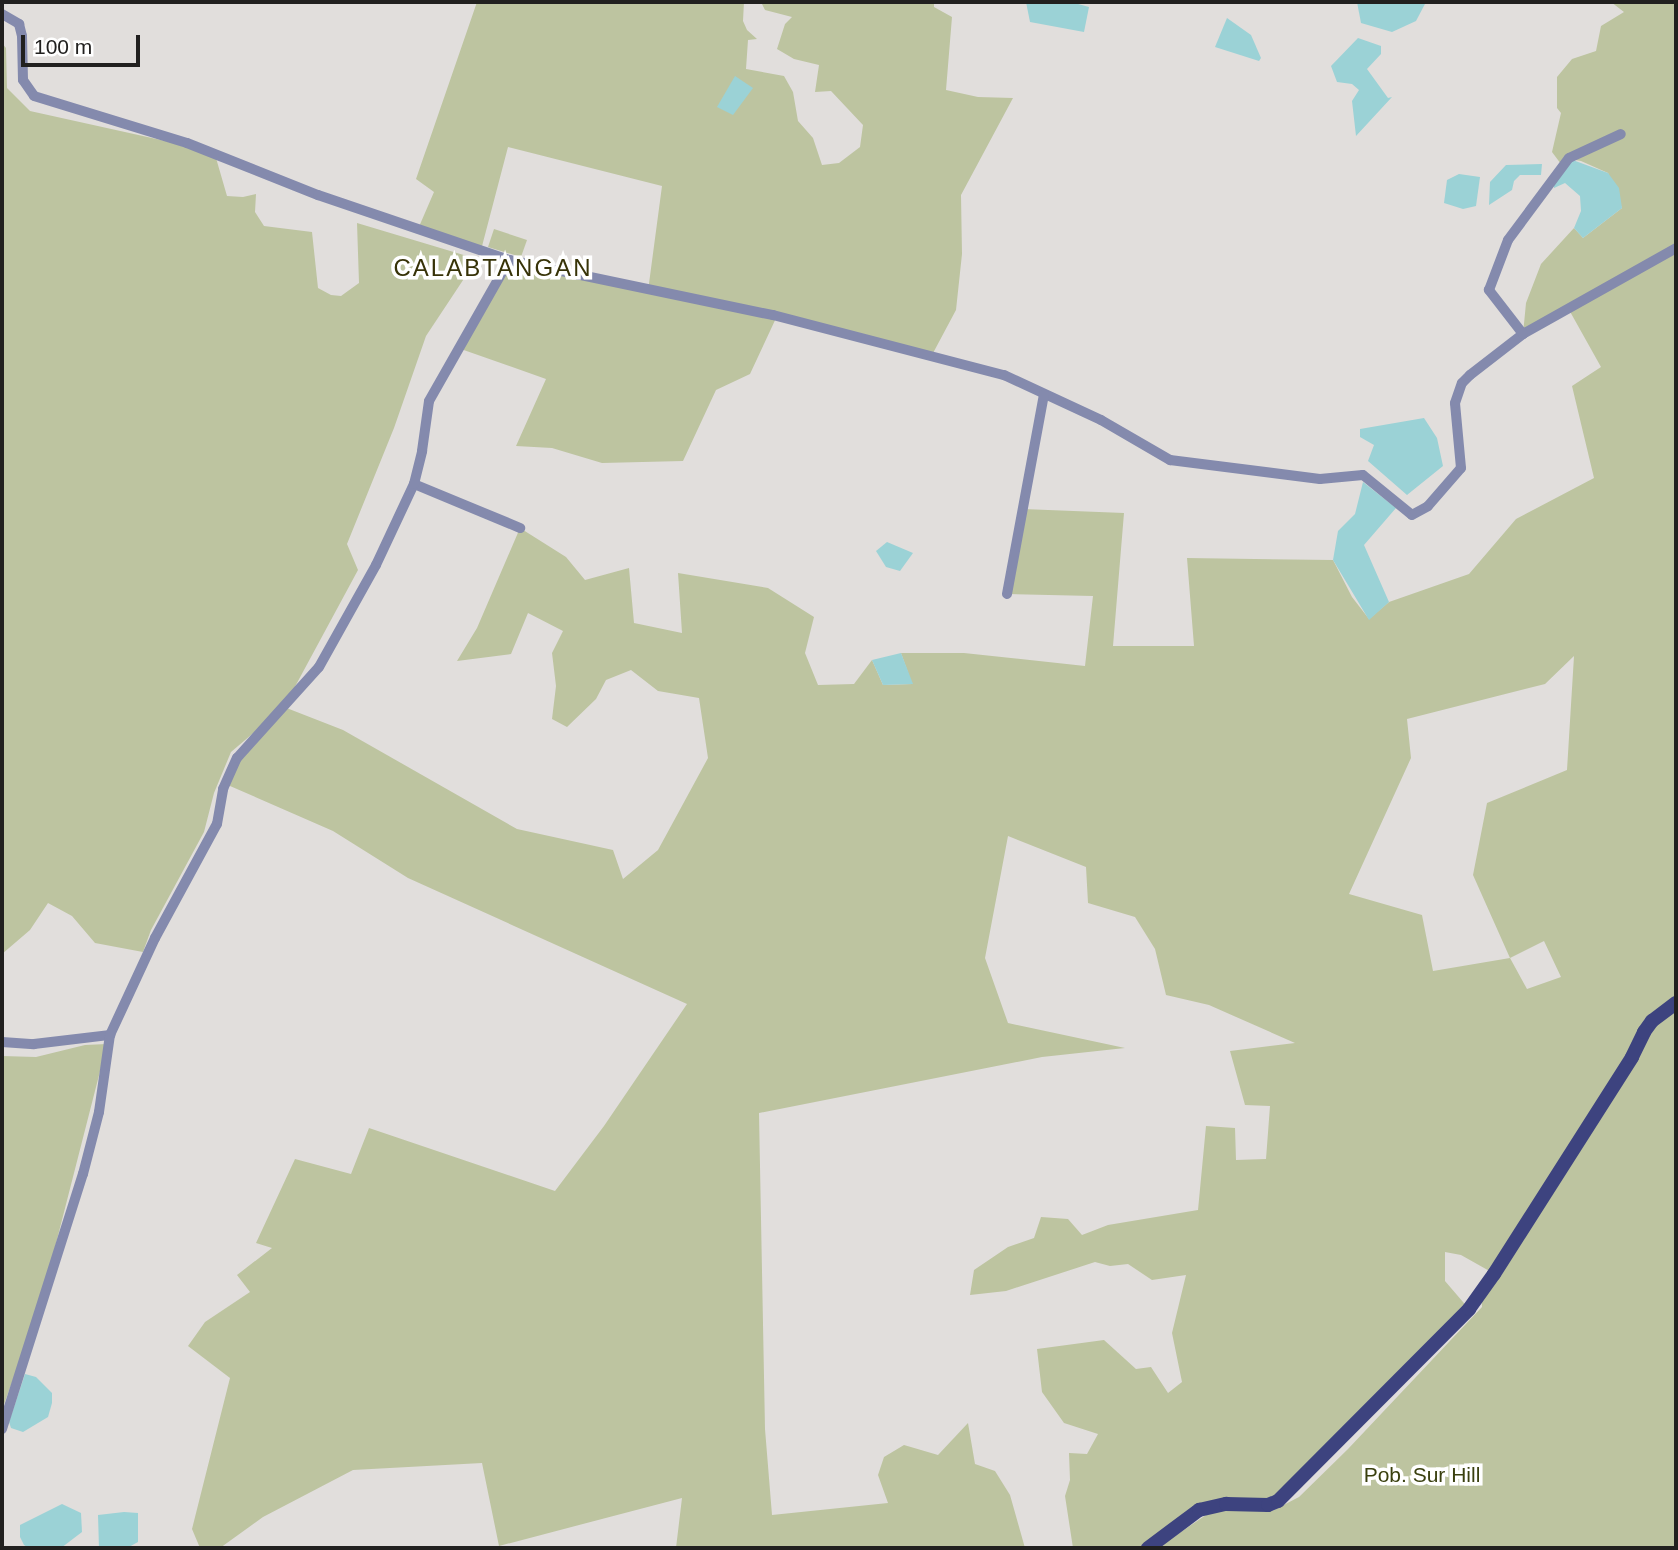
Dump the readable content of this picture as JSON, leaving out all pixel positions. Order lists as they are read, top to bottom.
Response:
{
  "districts": ["CALABTANGAN"],
  "parks": ["Pob. Sur Hill"],
  "scale_bar": "100 m"
}
